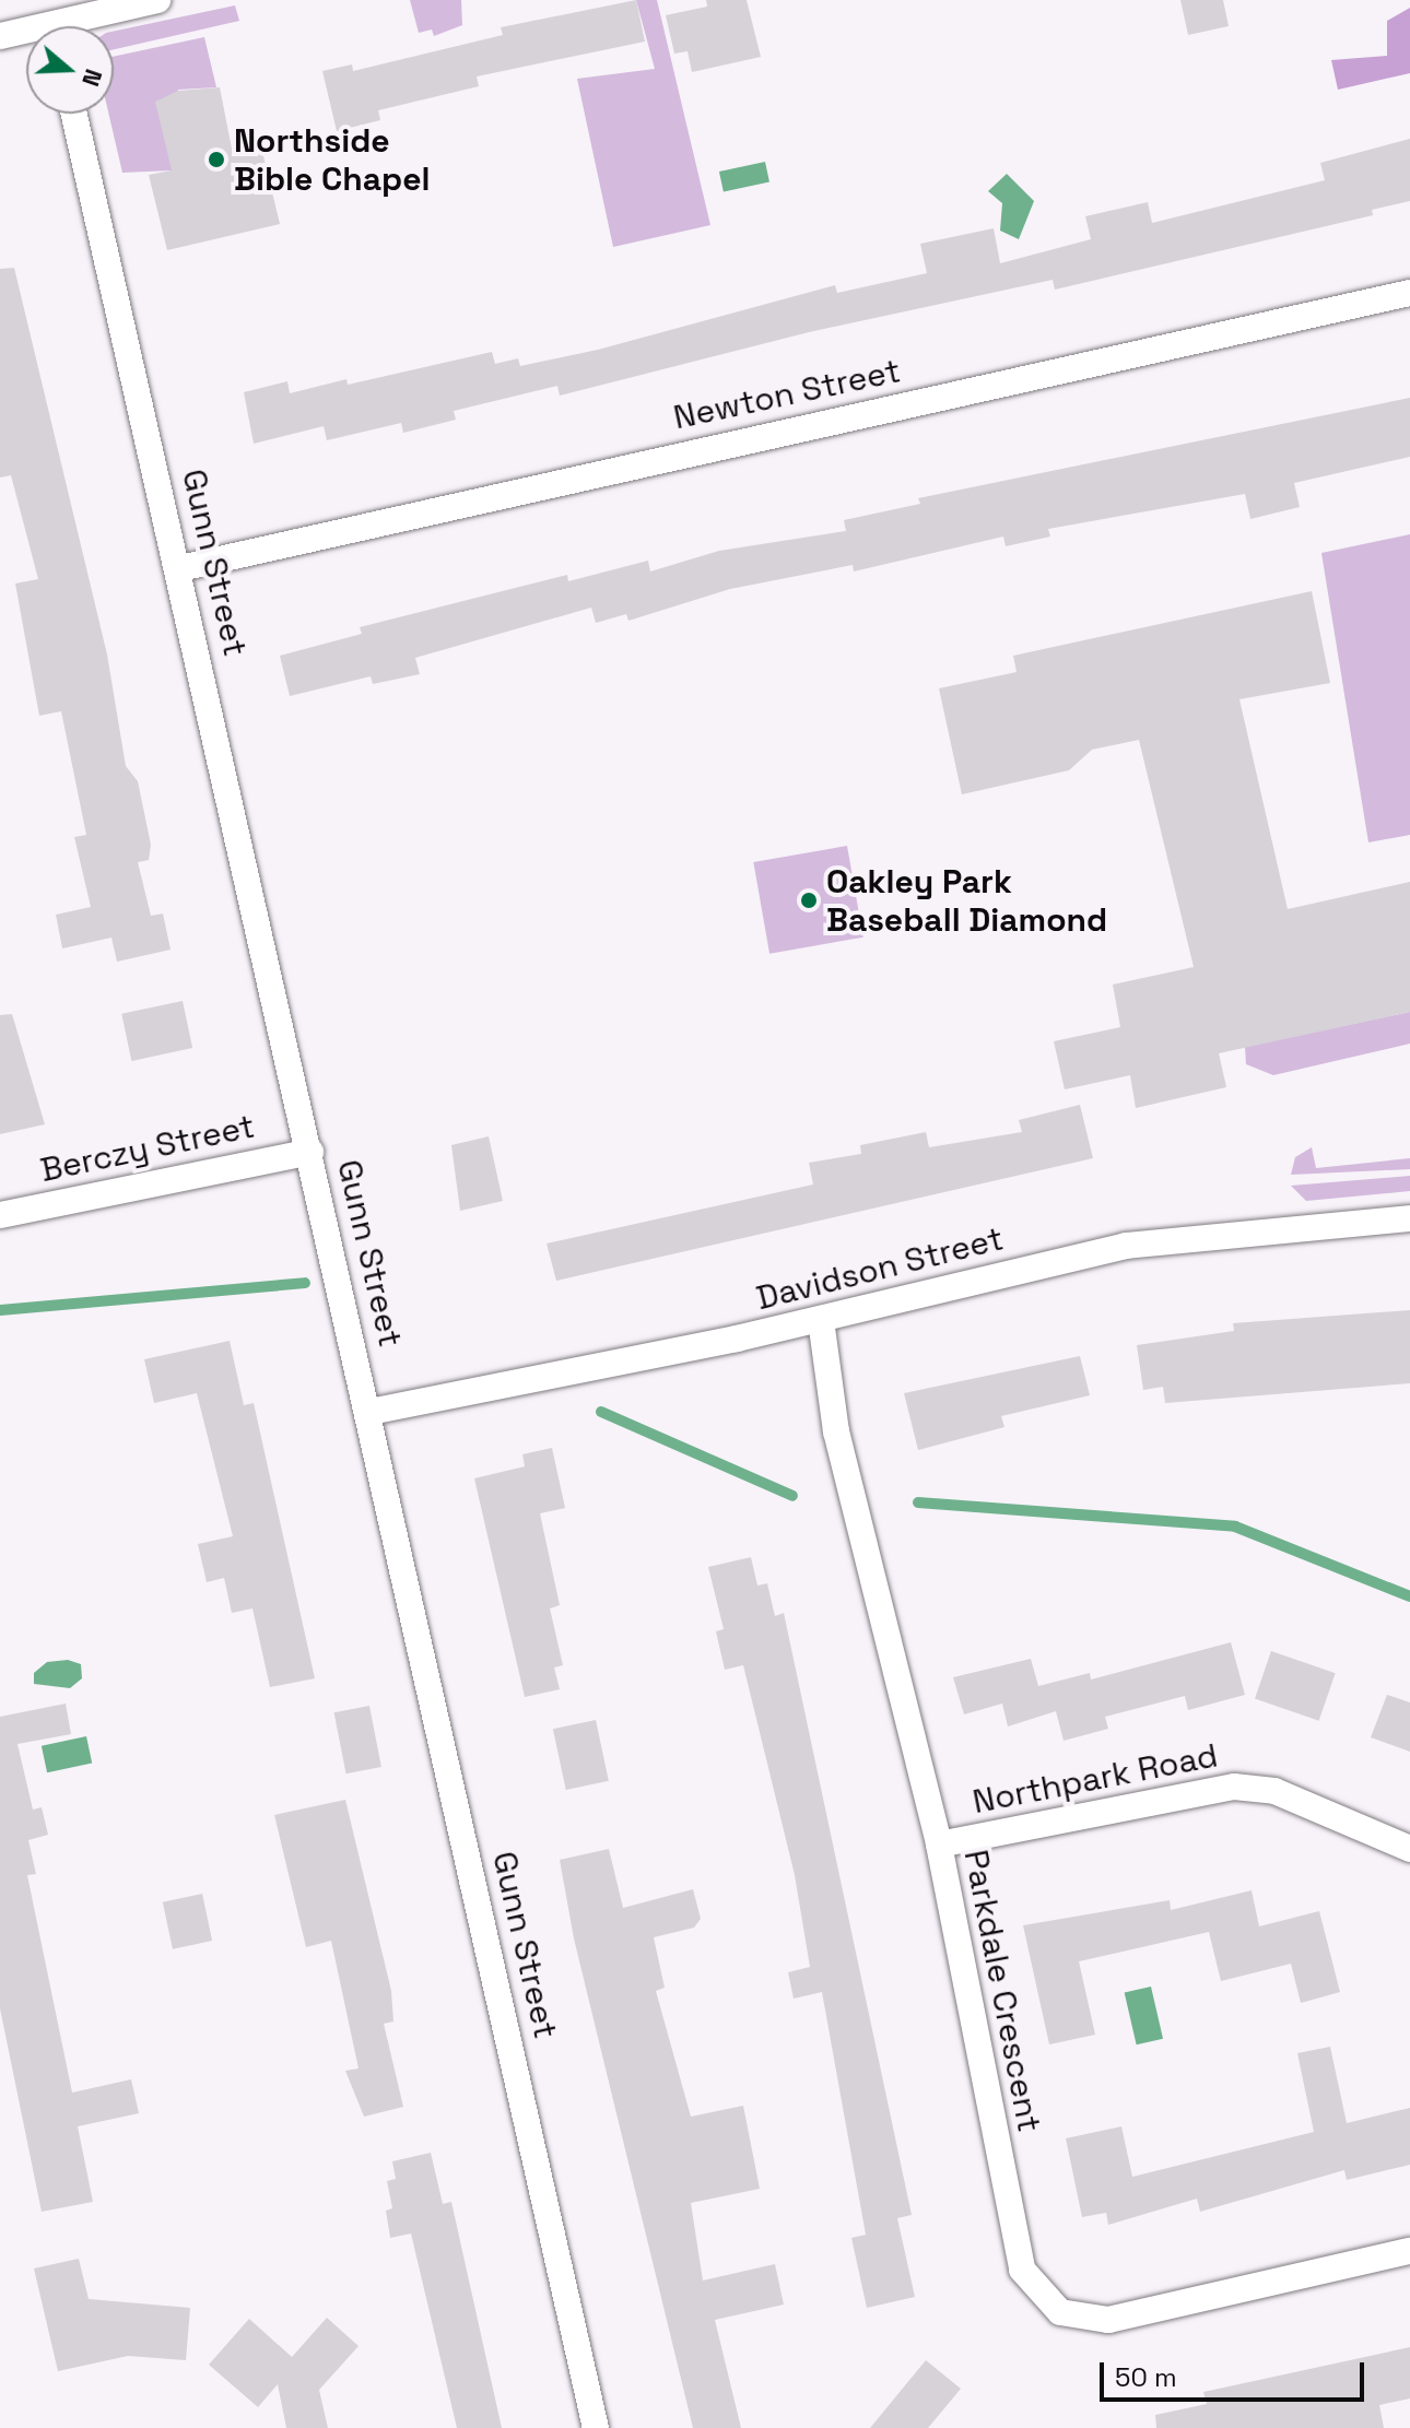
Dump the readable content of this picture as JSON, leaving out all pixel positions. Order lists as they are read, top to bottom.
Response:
{
  "streets": {
    "street": [
      "Newton Street",
      "Gunn Street",
      "Berczy Street",
      "Davidson Street",
      "Northpark Road",
      "Parkdale Crescent"
    ]
  },
  "crossings": [
    ["Newton Street", "Gunn Street"],
    ["Gunn Street", "Berczy Street"],
    ["Gunn Street", "Davidson Street"],
    ["Davidson Street", "Parkdale Crescent"],
    ["Northpark Road", "Parkdale Crescent"]
  ],
  "places": ["Northside Bible Chapel", "Oakley Park Baseball Diamond"],
  "scale_bar": "50 m",
  "north": "right"
}
